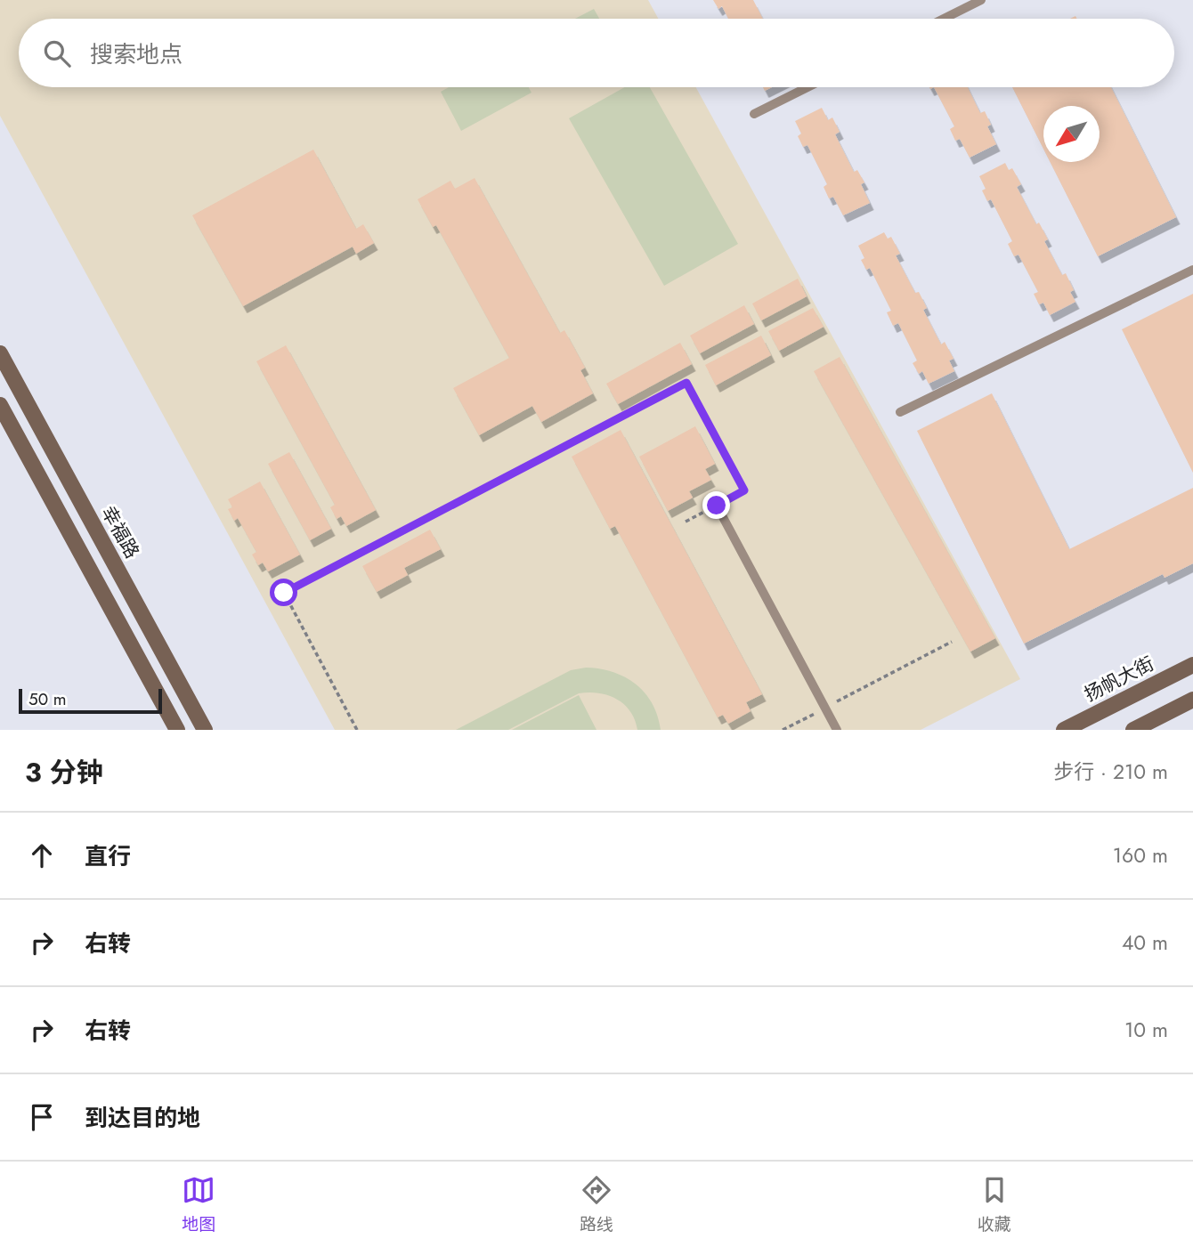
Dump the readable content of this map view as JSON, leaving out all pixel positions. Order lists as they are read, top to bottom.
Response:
{
  "streets": {
    "street": ["幸福路", "扬帆大街"]
  },
  "scale_bar": "50 m",
  "north": "bottom left",
  "page": {
    "search": "搜索地点",
    "scale": "50 m",
    "heading": ["3 分钟", "步行 · 210 m"],
    "list": [
      ["直行", "160 m"],
      ["右转", "40 m"],
      ["右转", "10 m"],
      "到达目的地"
    ],
    "nav": ["地图", "路线", "收藏"]
  }
}
